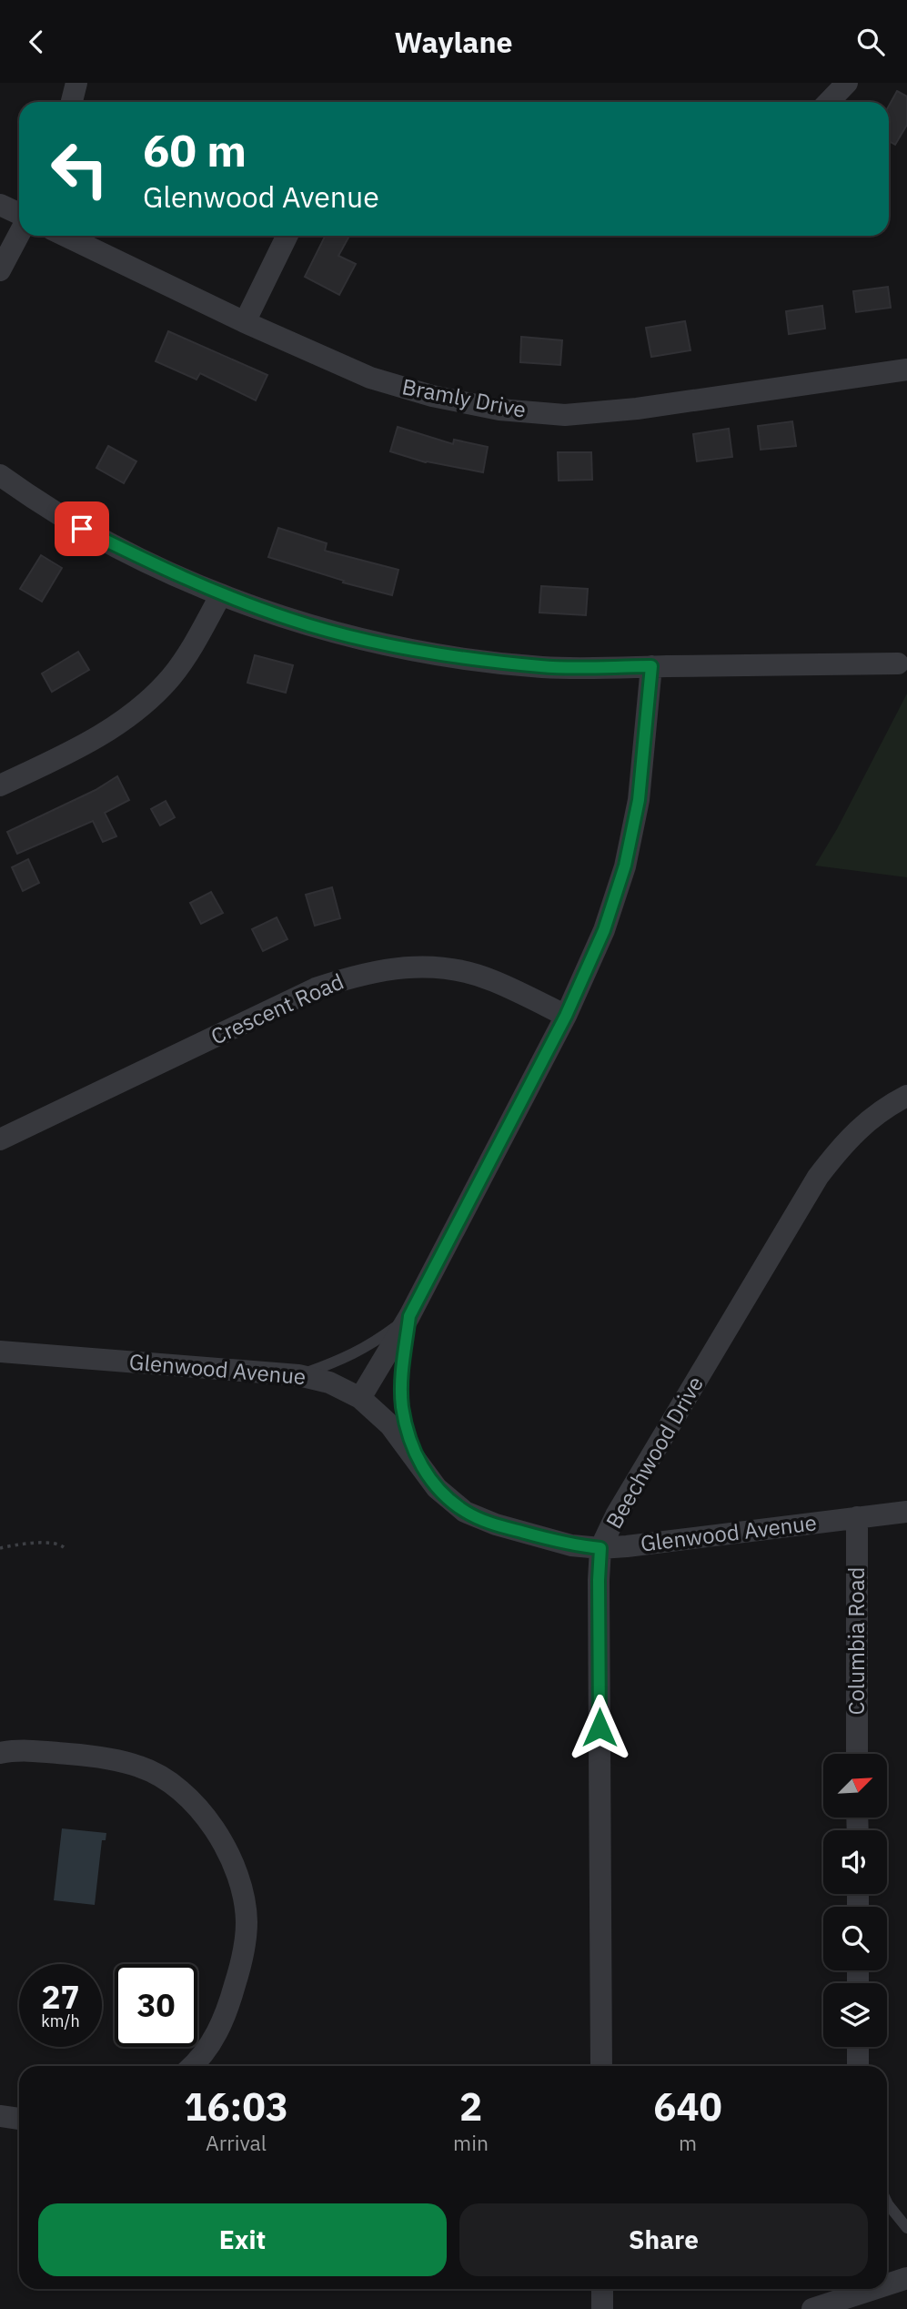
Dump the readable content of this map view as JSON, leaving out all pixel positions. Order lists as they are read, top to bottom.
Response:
{
  "streets": {
    "street": [
      "Bramly Drive",
      "Crescent Road",
      "Glenwood Avenue",
      "Beechwood Drive",
      "Columbia Road"
    ]
  },
  "crossings": [
    ["Glenwood Avenue", "Beechwood Drive"],
    ["Glenwood Avenue", "Columbia Road"]
  ],
  "north": "top right",
  "page": {
    "header": "Waylane",
    "turn": ["60 m", "Glenwood Avenue"],
    "speed": "27 km/h",
    "limit": "30",
    "eta": [
      "16:03",
      "Arrival",
      "2",
      "min",
      "640",
      "m"
    ],
    "buttons": ["Exit", "Share"]
  }
}
